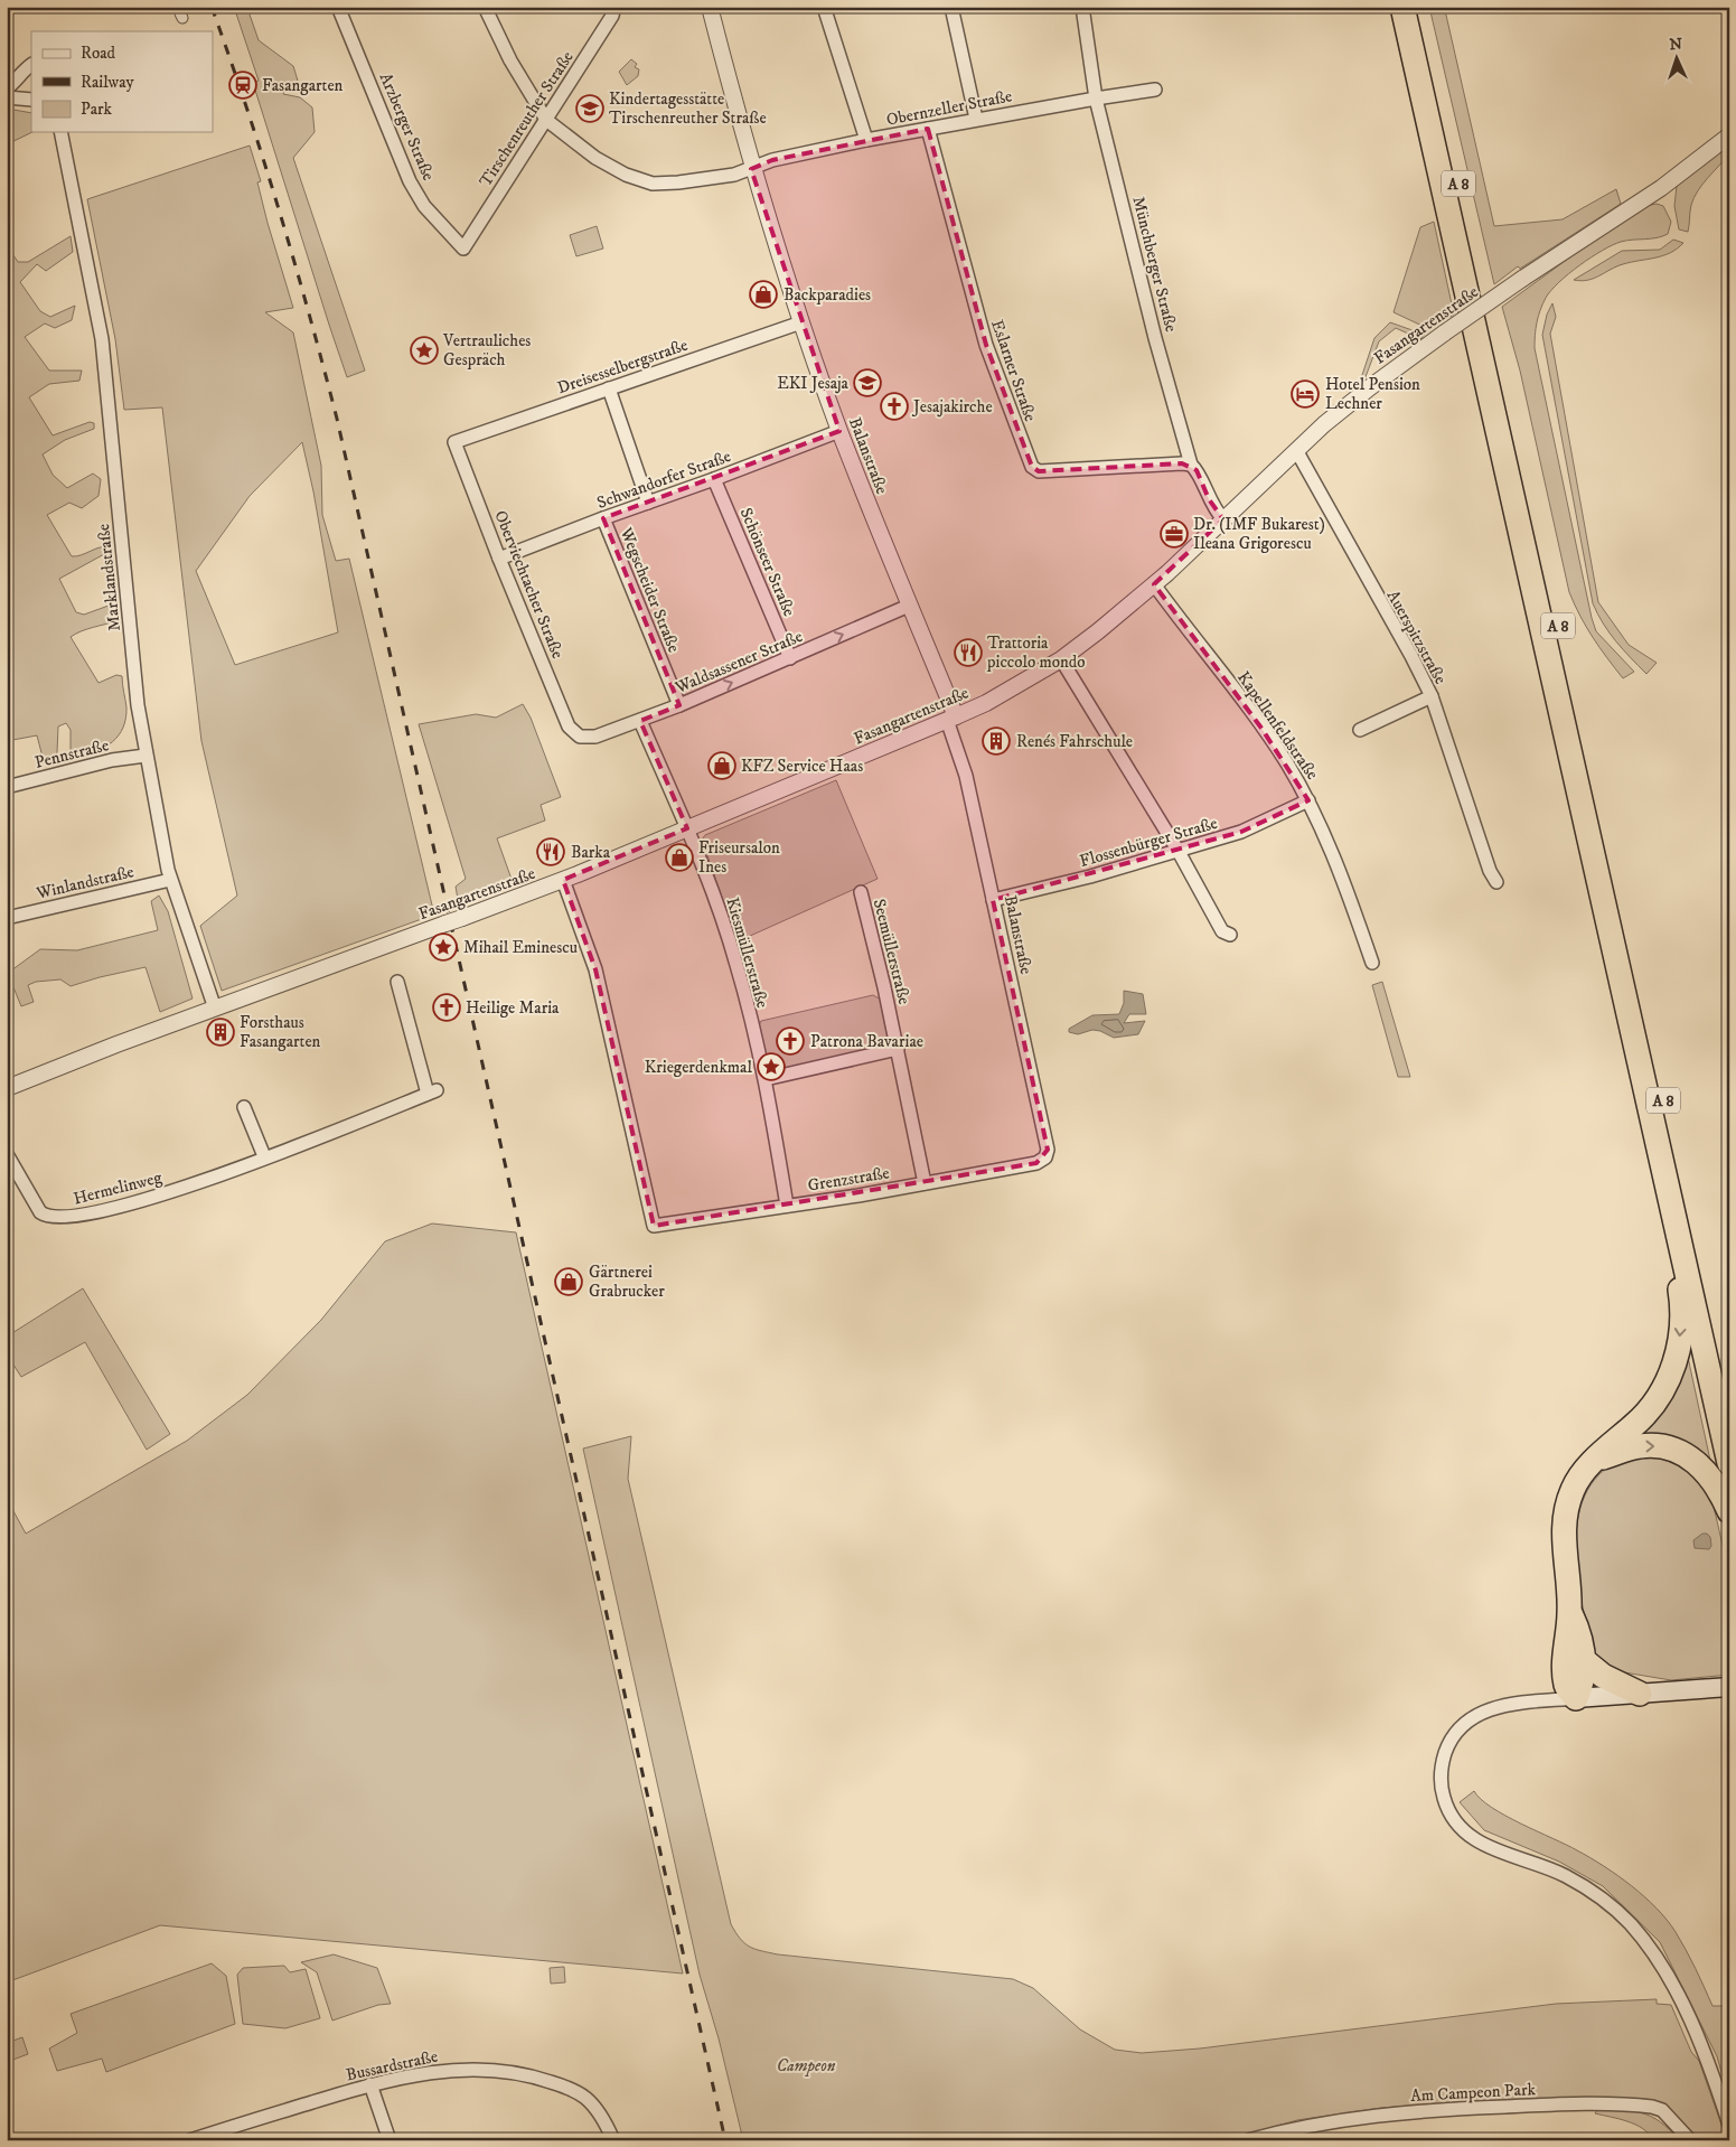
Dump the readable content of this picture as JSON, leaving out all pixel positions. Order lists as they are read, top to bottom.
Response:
{
  "streets": {
    "highway": ["A 8"],
    "street": [
      "Obernzeller Straße",
      "Tirschenreuther Straße",
      "Arzberger Straße",
      "Münchberger Straße",
      "Fasangartenstraße",
      "Dreisesselbergstraße",
      "Eslarner Straße",
      "Balanstraße",
      "Schwandorfer Straße",
      "Schönseer Straße",
      "Marklandstraße",
      "Oberviechtacher Straße",
      "Wegscheider Straße",
      "Auerspitzstraße",
      "Waldsassener Straße",
      "Kapellenfeldstraße",
      "Pennstraße",
      "Flossenbürger Straße",
      "Winlandstraße",
      "Seemüllerstraße",
      "Kiesmüllerstraße",
      "Grenzstraße",
      "Hermelinweg",
      "Bussardstraße",
      "Am Campeon Park"
    ]
  },
  "crossings": [
    ["Obernzeller Straße", "Tirschenreuther Straße"],
    ["Obernzeller Straße", "Münchberger Straße"],
    ["Obernzeller Straße", "Eslarner Straße"],
    ["Obernzeller Straße", "Balanstraße"],
    ["Tirschenreuther Straße", "Arzberger Straße"],
    ["Münchberger Straße", "Fasangartenstraße"],
    ["Münchberger Straße", "Eslarner Straße"],
    ["Fasangartenstraße", "Balanstraße"],
    ["Fasangartenstraße", "Marklandstraße"],
    ["Fasangartenstraße", "Auerspitzstraße"],
    ["Fasangartenstraße", "Kapellenfeldstraße"],
    ["Fasangartenstraße", "Kiesmüllerstraße"],
    ["Fasangartenstraße", "Grenzstraße"],
    ["Dreisesselbergstraße", "Balanstraße"],
    ["Dreisesselbergstraße", "Oberviechtacher Straße"],
    ["Balanstraße", "Schwandorfer Straße"],
    ["Balanstraße", "Waldsassener Straße"],
    ["Balanstraße", "Flossenbürger Straße"],
    ["Balanstraße", "Grenzstraße"],
    ["Schwandorfer Straße", "Schönseer Straße"],
    ["Schwandorfer Straße", "Oberviechtacher Straße"],
    ["Schwandorfer Straße", "Wegscheider Straße"],
    ["Schönseer Straße", "Waldsassener Straße"],
    ["Marklandstraße", "Pennstraße"],
    ["Marklandstraße", "Winlandstraße"],
    ["Oberviechtacher Straße", "Waldsassener Straße"],
    ["Wegscheider Straße", "Waldsassener Straße"],
    ["Waldsassener Straße", "Kiesmüllerstraße"],
    ["Kapellenfeldstraße", "Flossenbürger Straße"],
    ["Seemüllerstraße", "Grenzstraße"],
    ["Kiesmüllerstraße", "Grenzstraße"]
  ],
  "one_way": ["Waldsassener Straße"],
  "parks": ["Campeon"],
  "places": {
    "station": ["Fasangarten"],
    "school or university": ["Kindertagesstätte Tirschenreuther Straße", "EKI Jesaja"],
    "shop": [
      "Backparadies",
      "KFZ Service Haas",
      "Friseursalon Ines",
      "Gärtnerei Grabrucker"
    ],
    "place": ["Vertrauliches Gespräch", "Mihail Eminescu", "Kriegerdenkmal"],
    "hotel": ["Hotel Pension Lechner"],
    "church": ["Jesajakirche", "Heilige Maria", "Patrona Bavariae"],
    "office": ["Dr. (IMF Bukarest) Ileana Grigorescu"],
    "restaurant": ["Trattoria piccolo mondo", "Barka"],
    "building": ["Renés Fahrschule", "Forsthaus Fasangarten"]
  },
  "legend": ["Road", "Railway", "Park"],
  "north": "top"
}
